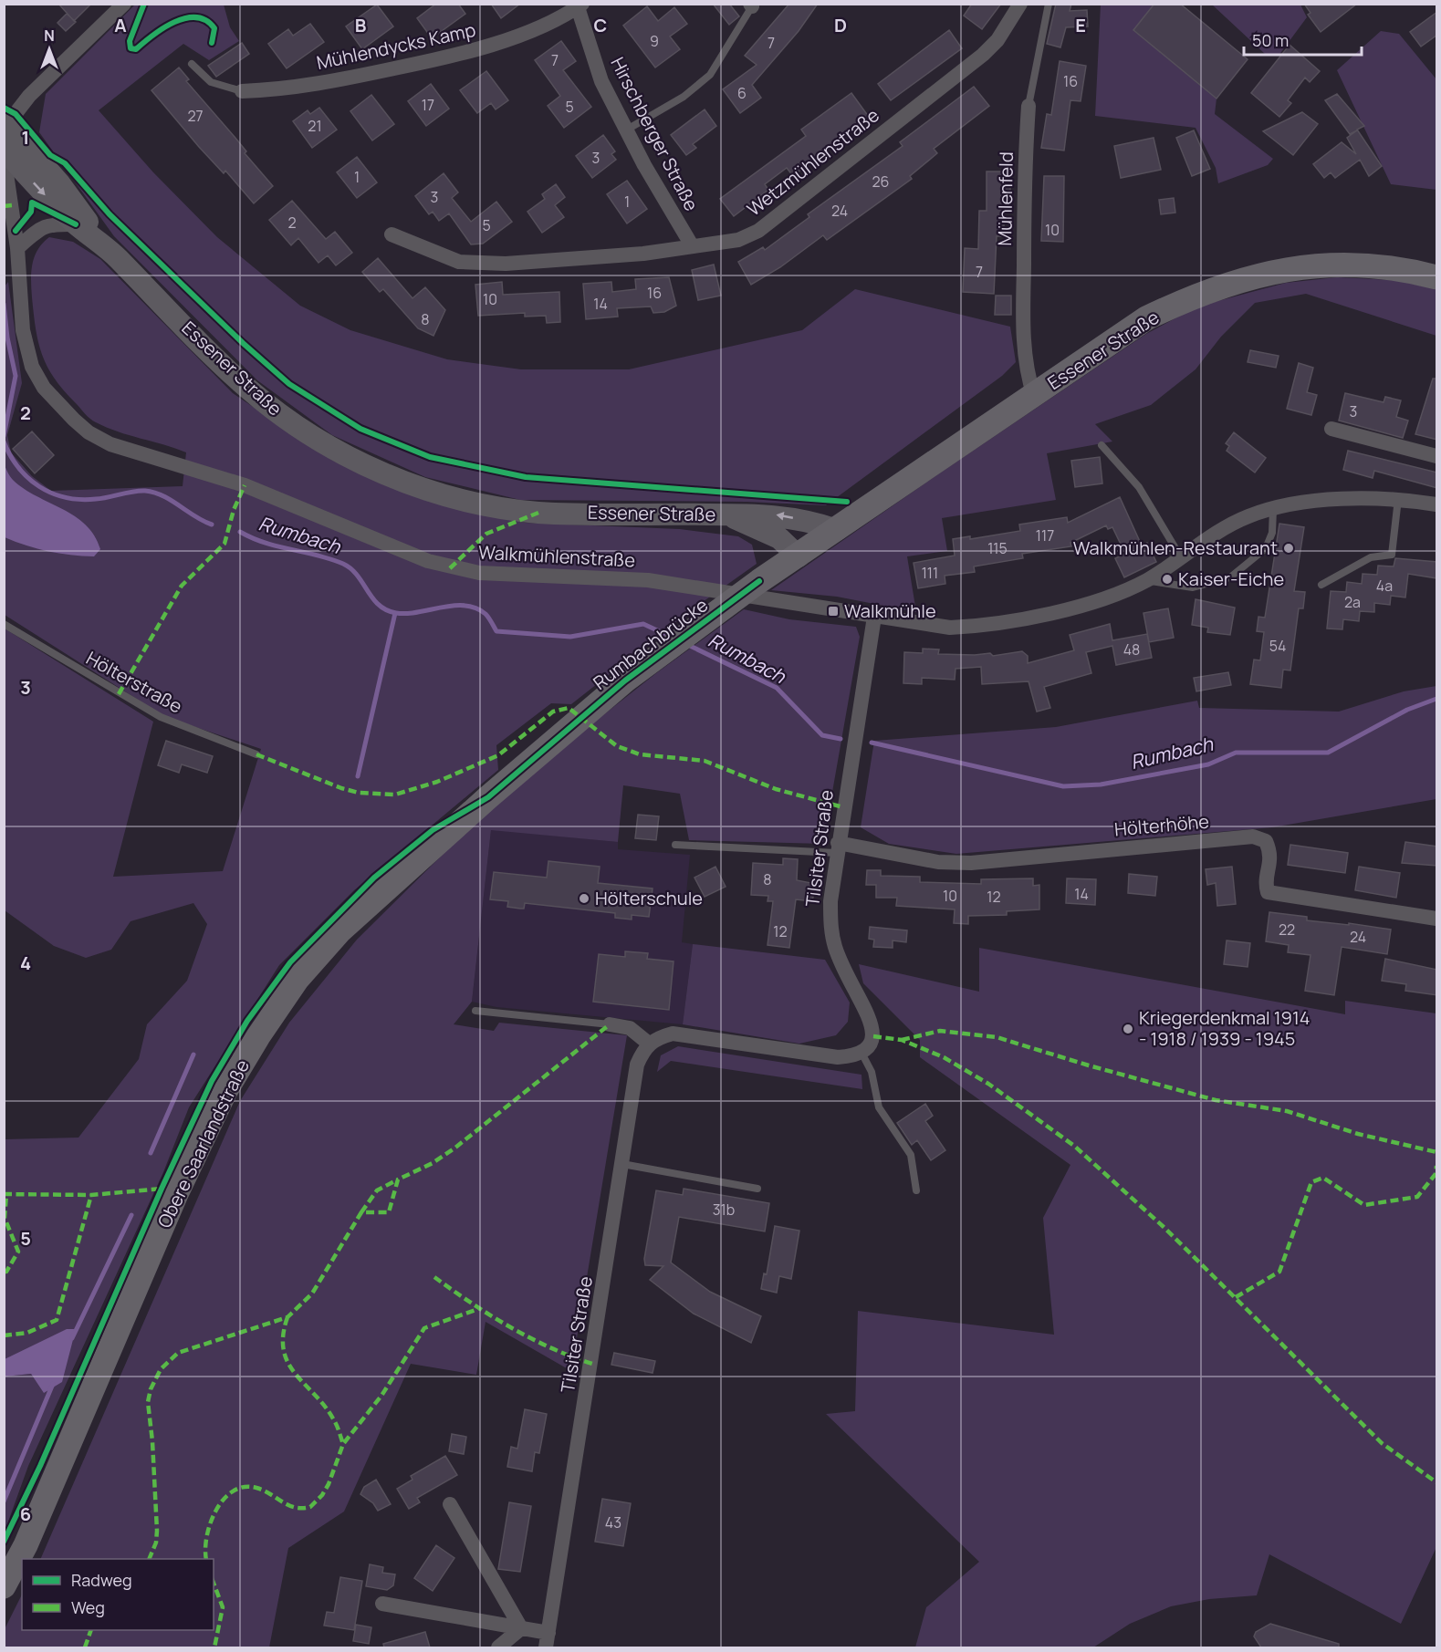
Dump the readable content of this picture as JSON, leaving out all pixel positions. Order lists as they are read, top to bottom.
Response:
{
  "streets": {
    "main road": ["Essener Straße", "Rumbachbrücke", "Obere Saarlandstraße"],
    "street": [
      "Mühlendycks Kamp",
      "Hirschberger Straße",
      "Wetzmühlenstraße",
      "Mühlenfeld",
      "Walkmühlenstraße",
      "Hölterhöhe",
      "Tilsiter Straße"
    ],
    "lane": ["Hölterstraße"]
  },
  "crossings": [
    ["Mühlendycks Kamp", "Hirschberger Straße"],
    ["Hirschberger Straße", "Wetzmühlenstraße"],
    ["Mühlenfeld", "Essener Straße"],
    ["Essener Straße", "Rumbachbrücke"],
    ["Walkmühlenstraße", "Tilsiter Straße"],
    ["Rumbachbrücke", "Obere Saarlandstraße"],
    ["Hölterhöhe", "Tilsiter Straße"]
  ],
  "water": ["Rumbach"],
  "places": {
    "other": [
      "Walkmühlen-Restaurant",
      "Kaiser-Eiche",
      "Hölterschule",
      "Kriegerdenkmal 1914 - 1918 / 1939 - 1945"
    ],
    "transit": ["Walkmühle"]
  },
  "house_numbers": [
    "9",
    "7",
    "7",
    "16",
    "6",
    "17",
    "5",
    "27",
    "21",
    "3",
    "1",
    "26",
    "3",
    "1",
    "24",
    "2",
    "5",
    "10",
    "7",
    "16",
    "10",
    "14",
    "8",
    "3",
    "117",
    "115",
    "111",
    "4a",
    "2a",
    "54",
    "48",
    "8",
    "14",
    "10",
    "12",
    "22",
    "12",
    "24",
    "31b",
    "43"
  ],
  "legend": ["Radweg", "Weg"],
  "scale_bar": "50 m",
  "north": "top",
  "grid": {
    "columns": [
      "A",
      "B",
      "C",
      "D",
      "E"
    ],
    "rows": [
      "1",
      "2",
      "3",
      "4",
      "5",
      "6"
    ]
  }
}
